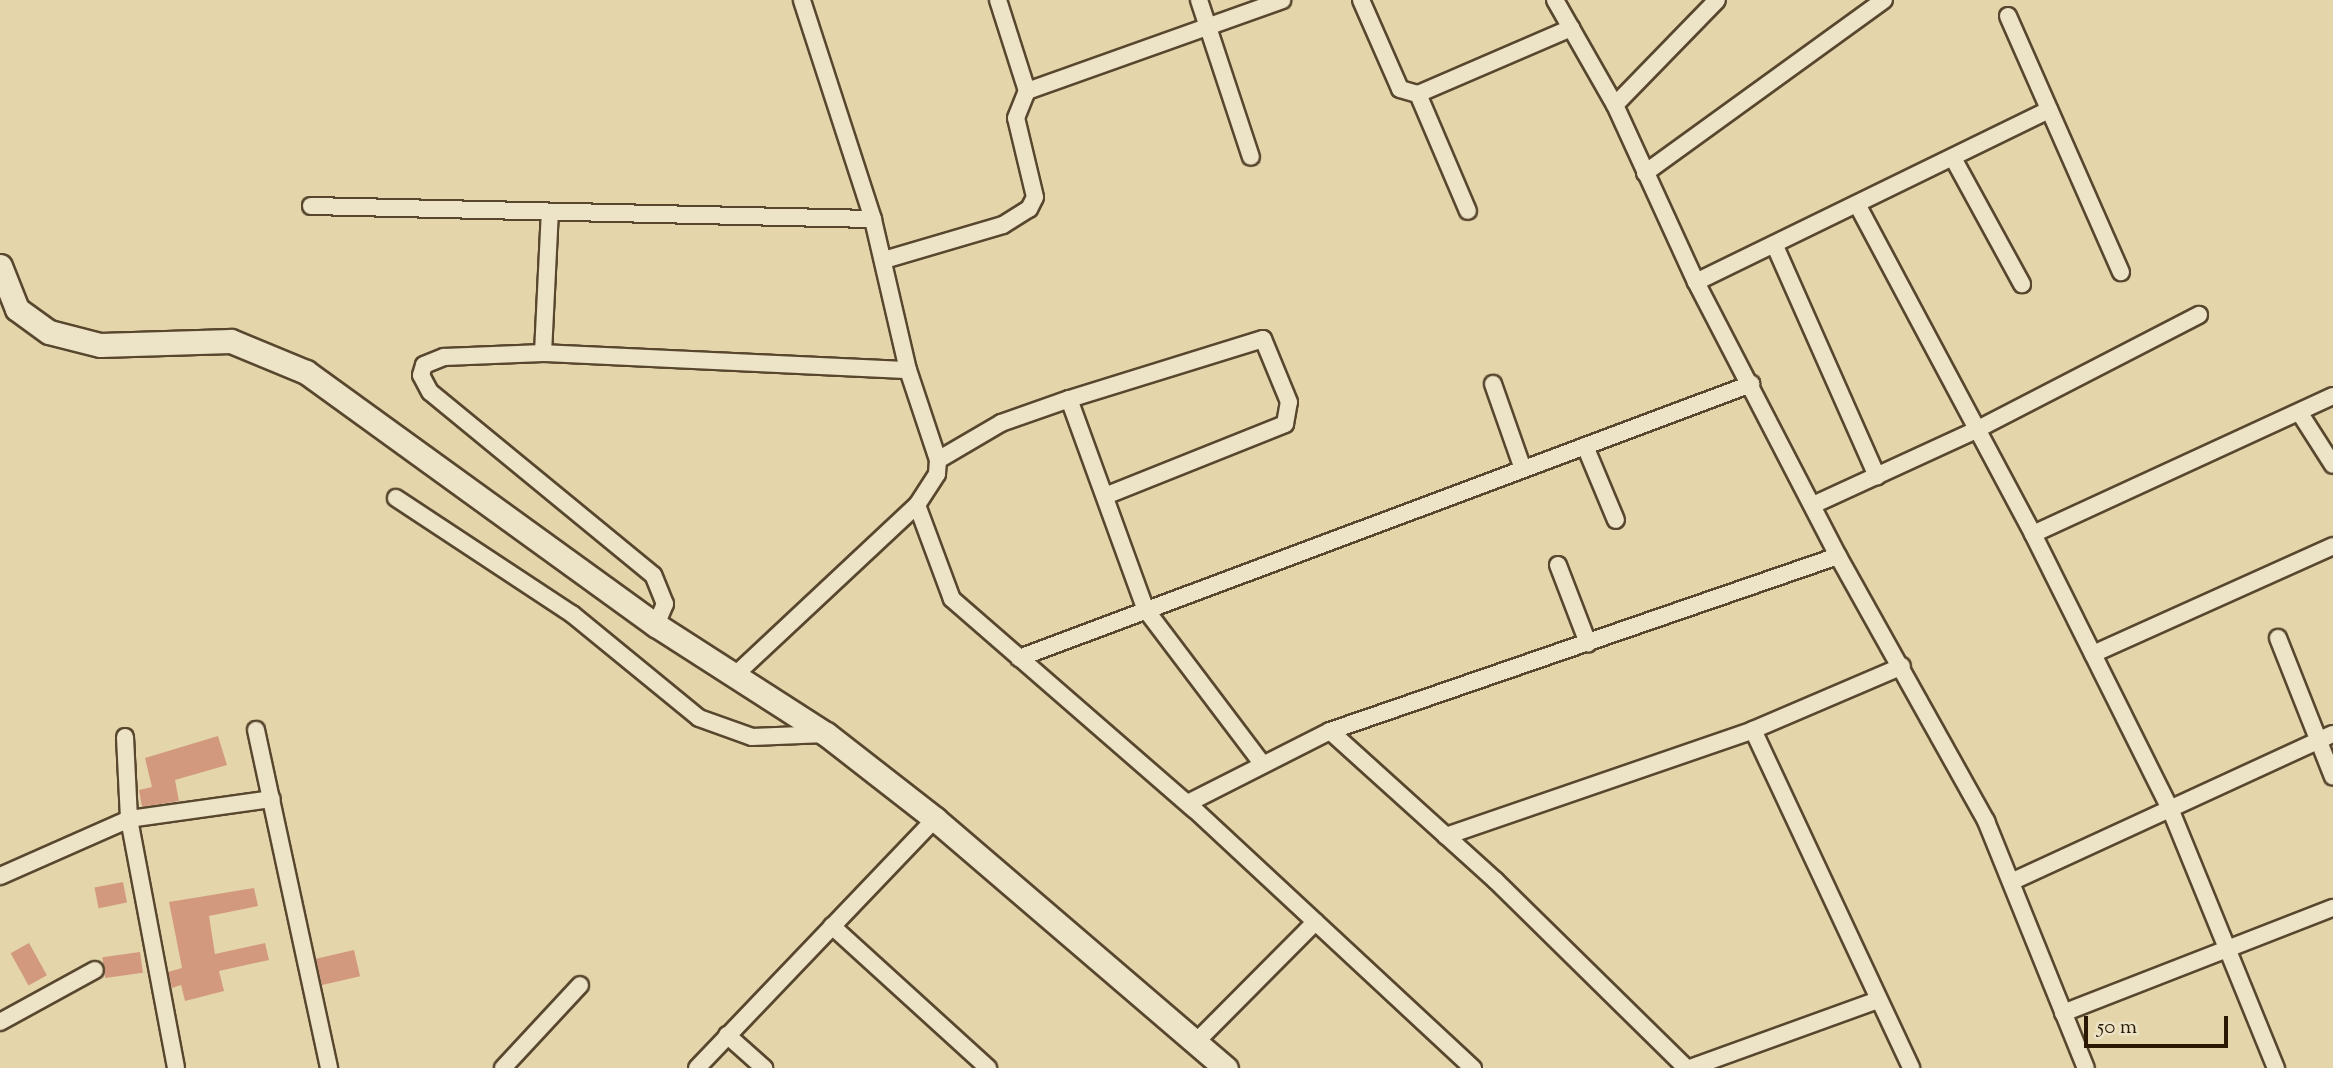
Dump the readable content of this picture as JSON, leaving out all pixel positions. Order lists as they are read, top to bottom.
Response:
{
  "scale_bar": "50 m"
}
